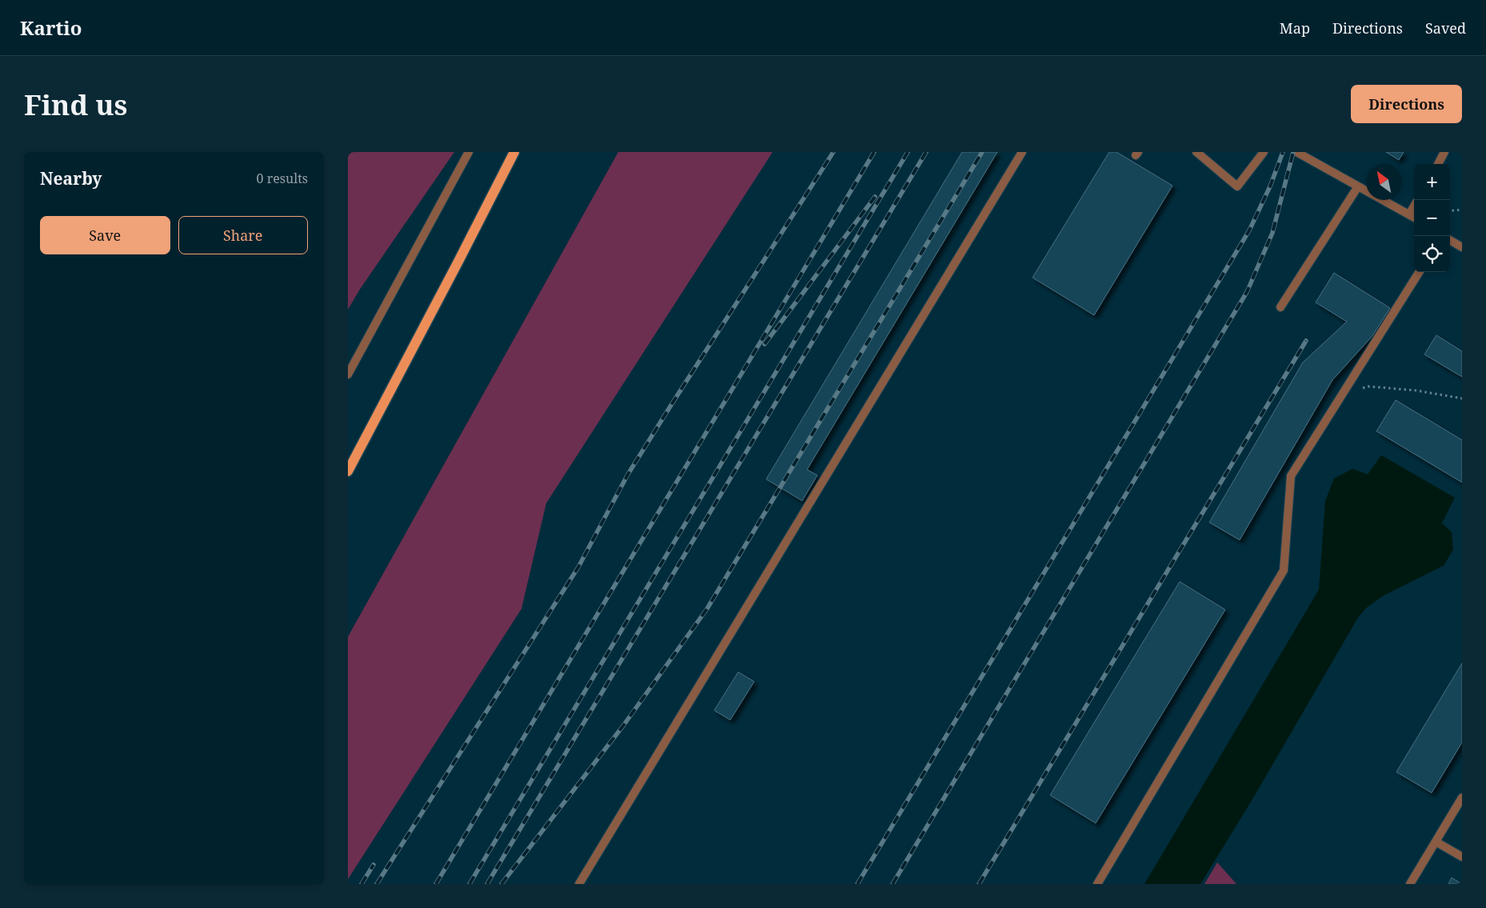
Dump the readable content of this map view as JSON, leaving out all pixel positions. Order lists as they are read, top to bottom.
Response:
{
  "north": "top left",
  "page": {
    "header": "Kartio",
    "nav": ["Map", "Directions", "Saved"],
    "buttons": [
      "Directions",
      ["Save", "Share"]
    ],
    "title": "Find us",
    "heading": ["Nearby", "0 results"],
    "map_buttons": ["+", "−"]
  }
}
